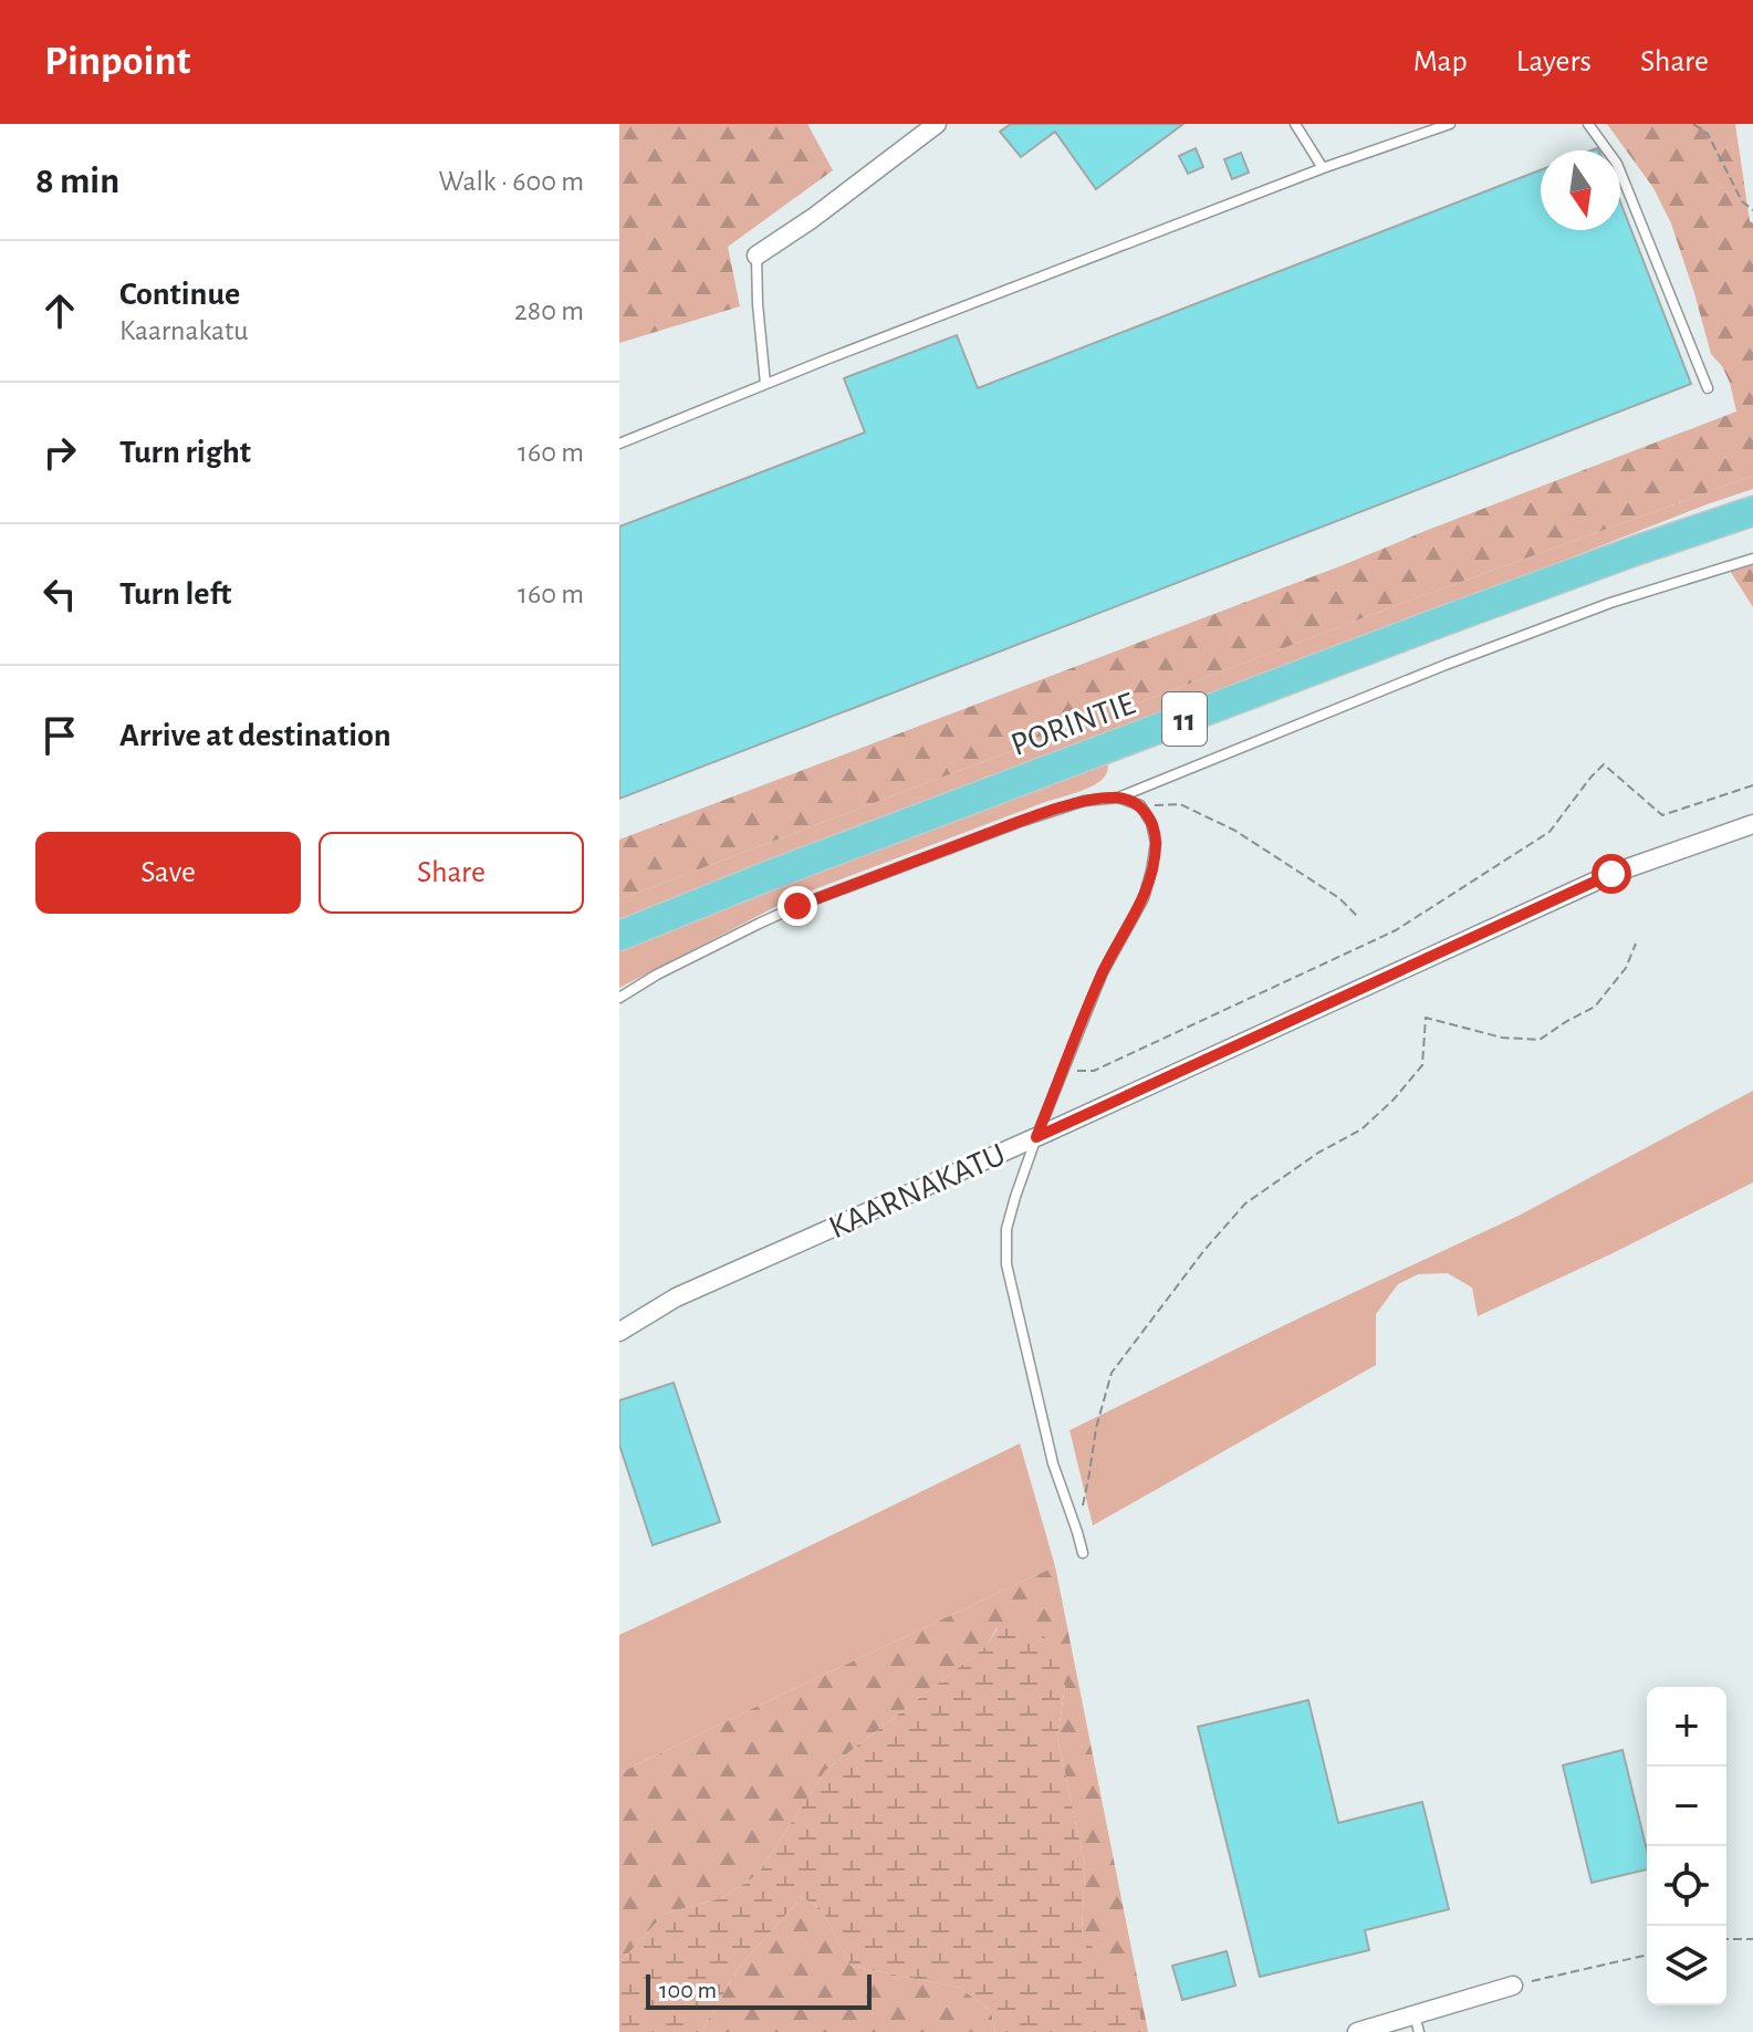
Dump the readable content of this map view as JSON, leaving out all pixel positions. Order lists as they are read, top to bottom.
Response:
{
  "streets": {
    "highway": ["11", "PORINTIE"],
    "street": ["KAARNAKATU"]
  },
  "scale_bar": "100 m",
  "north": "bottom",
  "page": {
    "header": "Pinpoint",
    "nav": ["Map", "Layers", "Share"],
    "heading": ["8 min", "Walk · 600 m"],
    "list": [
      ["Continue", "Kaarnakatu", "280 m"],
      ["Turn right", "160 m"],
      ["Turn left", "160 m"],
      "Arrive at destination"
    ],
    "buttons": ["Save", "Share"],
    "map_buttons": ["+", "−"],
    "scale": "100 m"
  }
}
